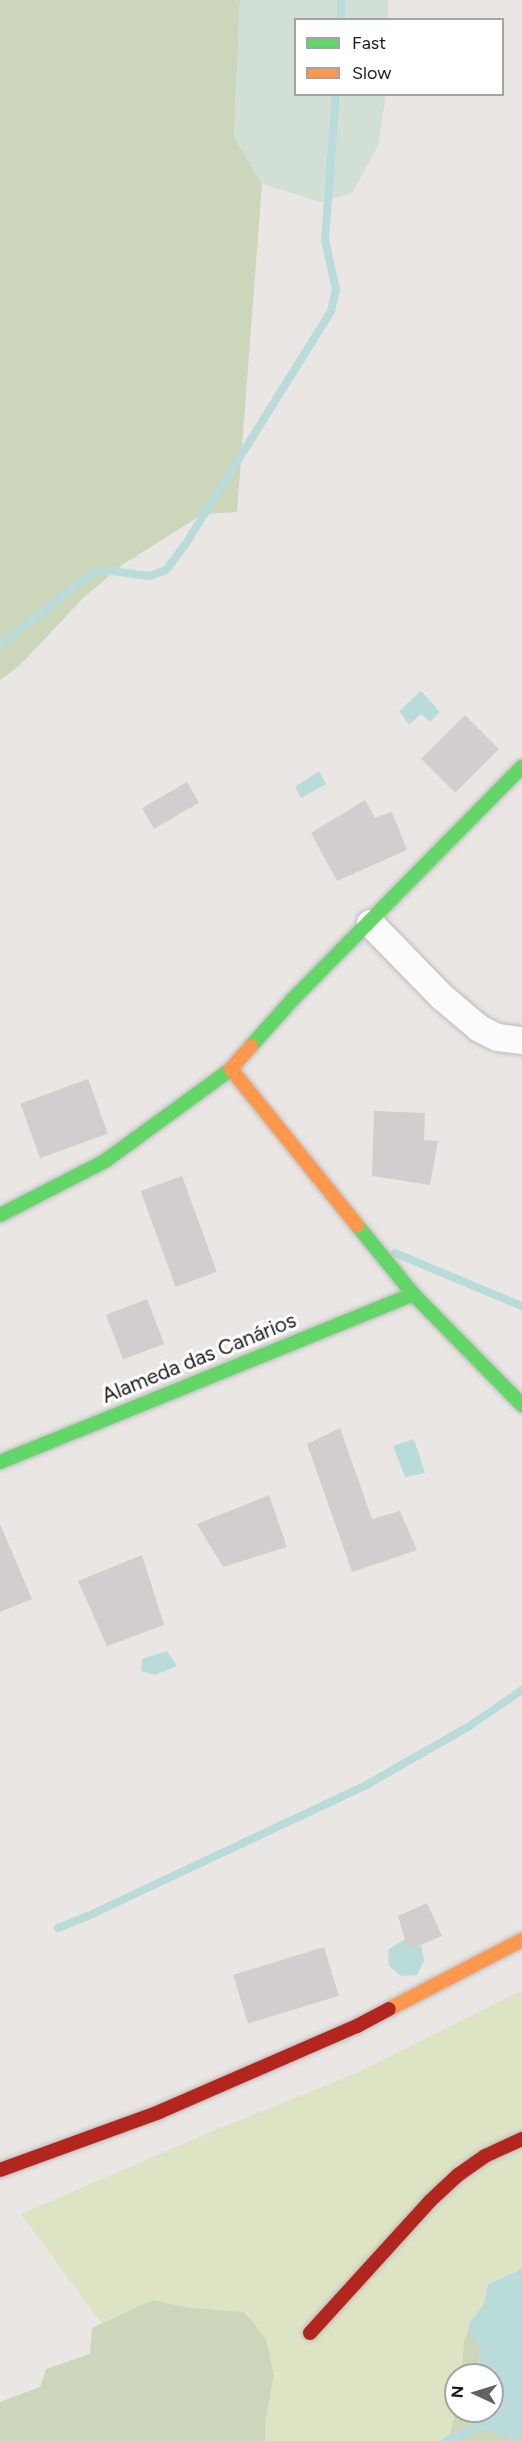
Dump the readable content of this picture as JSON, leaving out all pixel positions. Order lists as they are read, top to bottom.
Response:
{
  "streets": {
    "street": ["Alameda das Canários"]
  },
  "legend": ["Fast", "Slow"],
  "north": "left"
}
